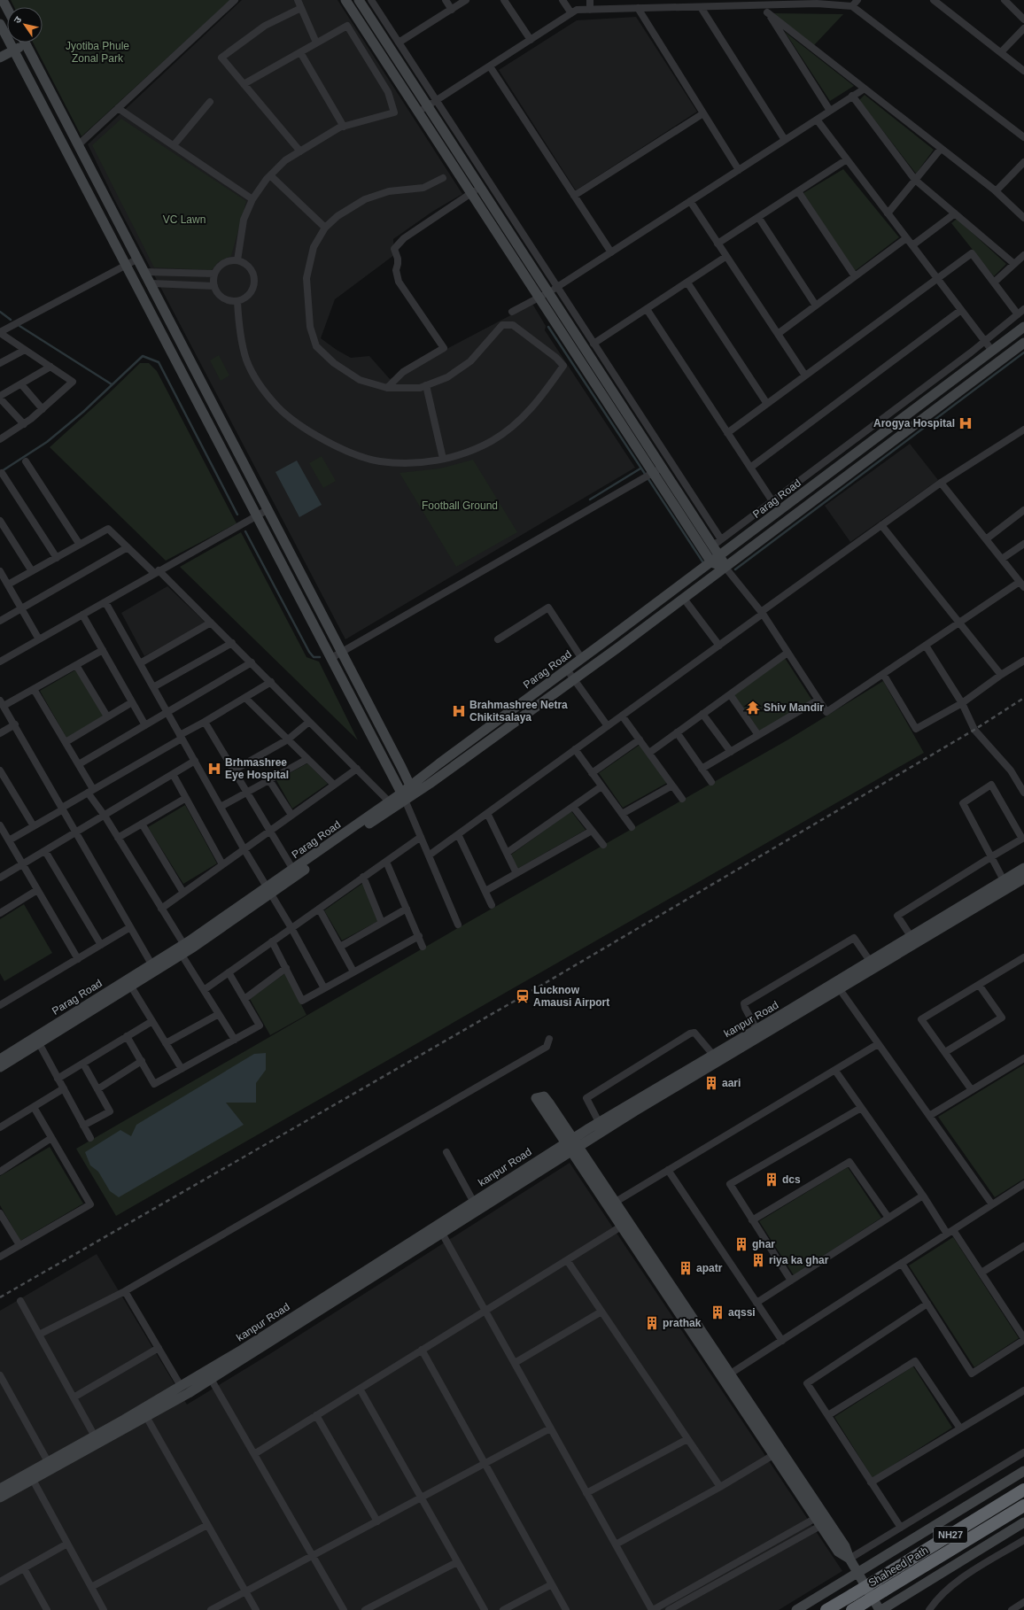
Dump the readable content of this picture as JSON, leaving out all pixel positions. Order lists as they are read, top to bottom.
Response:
{
  "streets": {
    "highway": ["NH27", "Shaheed Path"],
    "street": ["Parag Road", "kanpur Road"]
  },
  "parks": ["Jyotiba Phule Zonal Park", "VC Lawn", "Football Ground"],
  "places": {
    "hospital": ["Arogya Hospital", "Brahmashree Netra Chikitsalaya", "Brhmashree Eye Hospital"],
    "temple": ["Shiv Mandir"],
    "station": ["Lucknow Amausi Airport"],
    "building": [
      "aari",
      "dcs",
      "ghar",
      "riya ka ghar",
      "apatr",
      "aqssi",
      "prathak"
    ]
  },
  "north": "top left"
}
